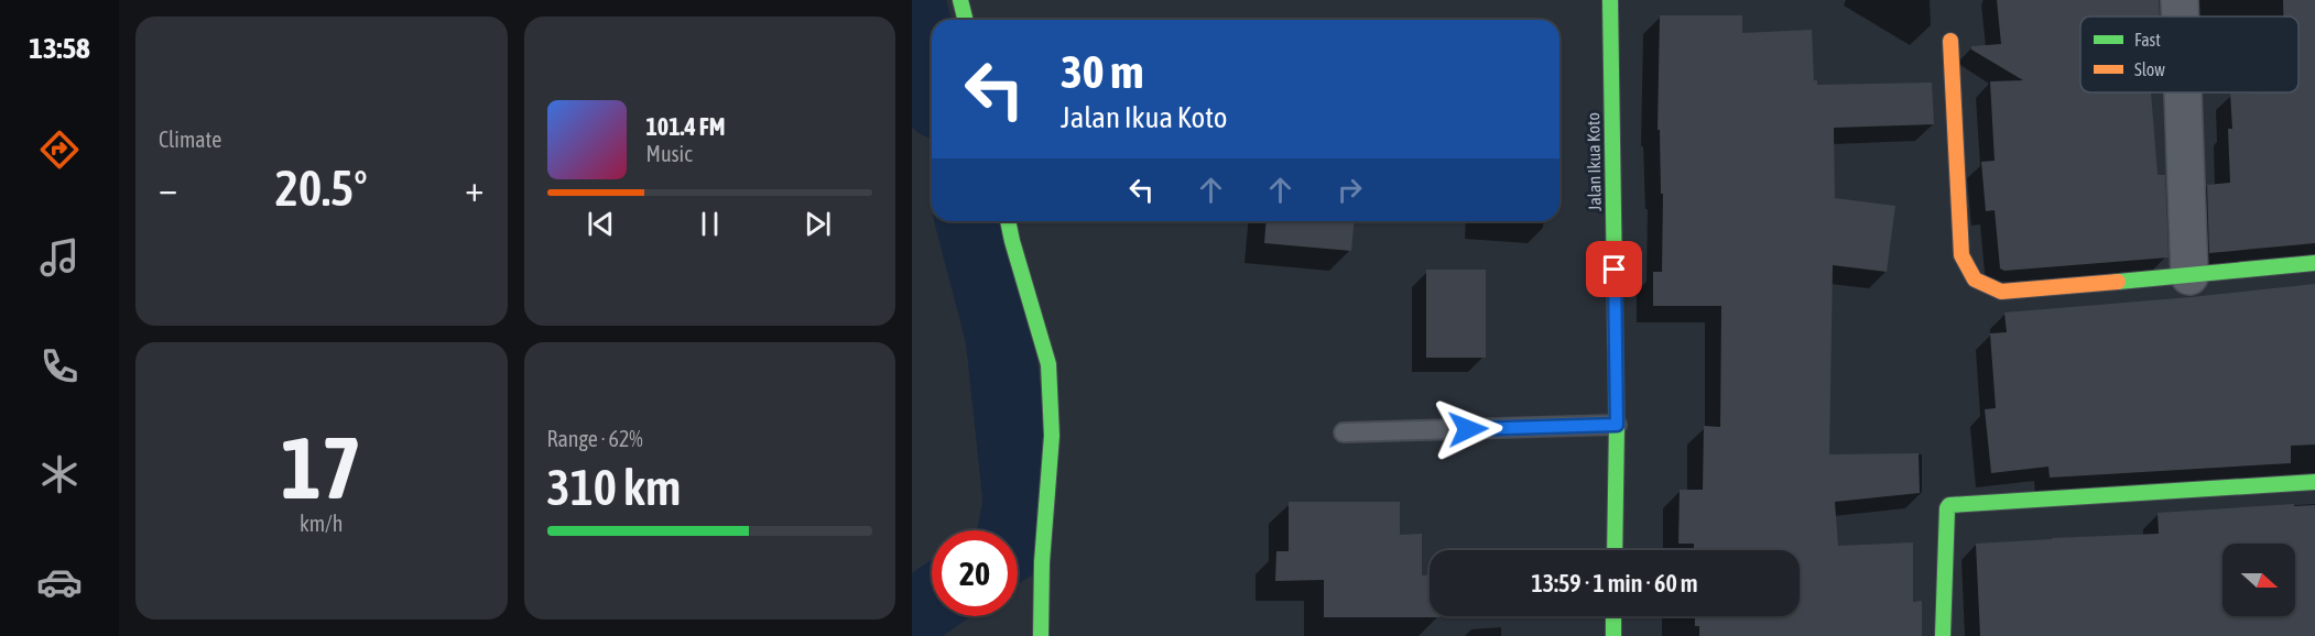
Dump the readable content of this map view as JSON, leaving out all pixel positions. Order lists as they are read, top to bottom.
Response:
{
  "streets": {
    "street": ["Jalan Ikua Koto"]
  },
  "legend": ["Fast", "Slow"],
  "north": "right",
  "page": {
    "tabs": "13:58",
    "tile": [
      "Climate",
      ["17", "km/h"],
      ["Range · 62%", "310 km"]
    ],
    "turn": ["30 m", "Jalan Ikua Koto"],
    "song": ["101.4 FM", "Music"],
    "heat": ["−", "20.5°", "+"],
    "limit": "20",
    "trip": "13:59 · 1 min · 60 m"
  }
}
